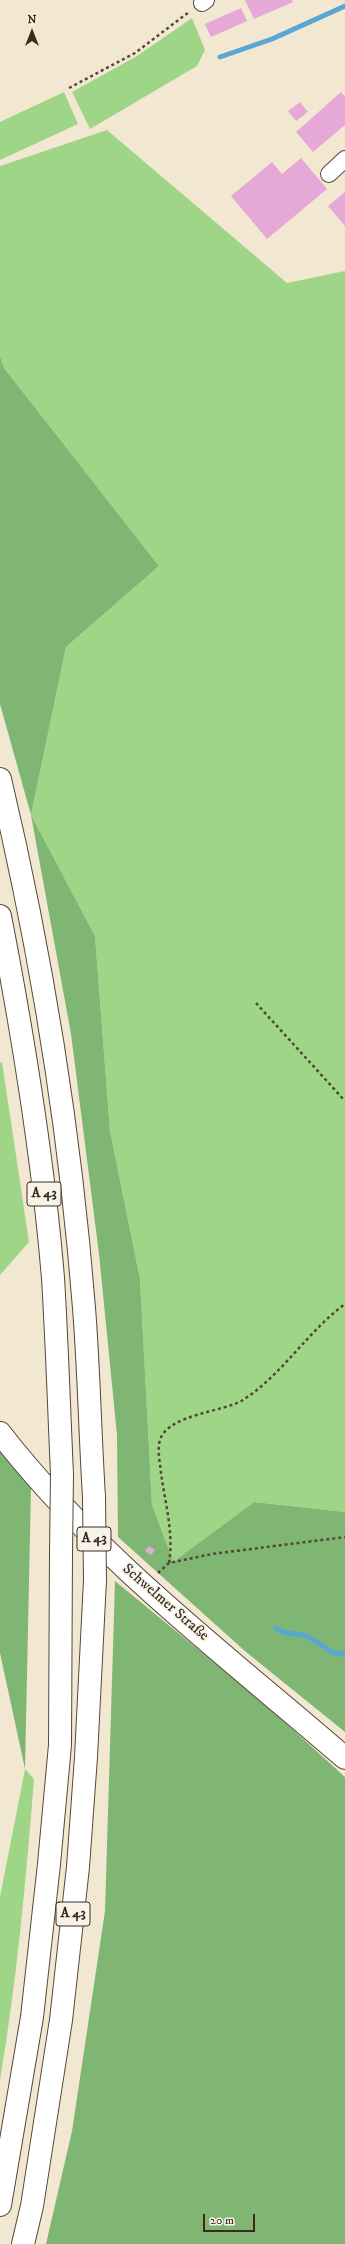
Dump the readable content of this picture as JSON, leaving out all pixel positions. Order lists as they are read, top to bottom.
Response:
{
  "streets": {
    "main road": ["A 43", "Schwelmer Straße"]
  },
  "scale_bar": "20 m",
  "north": "top"
}
